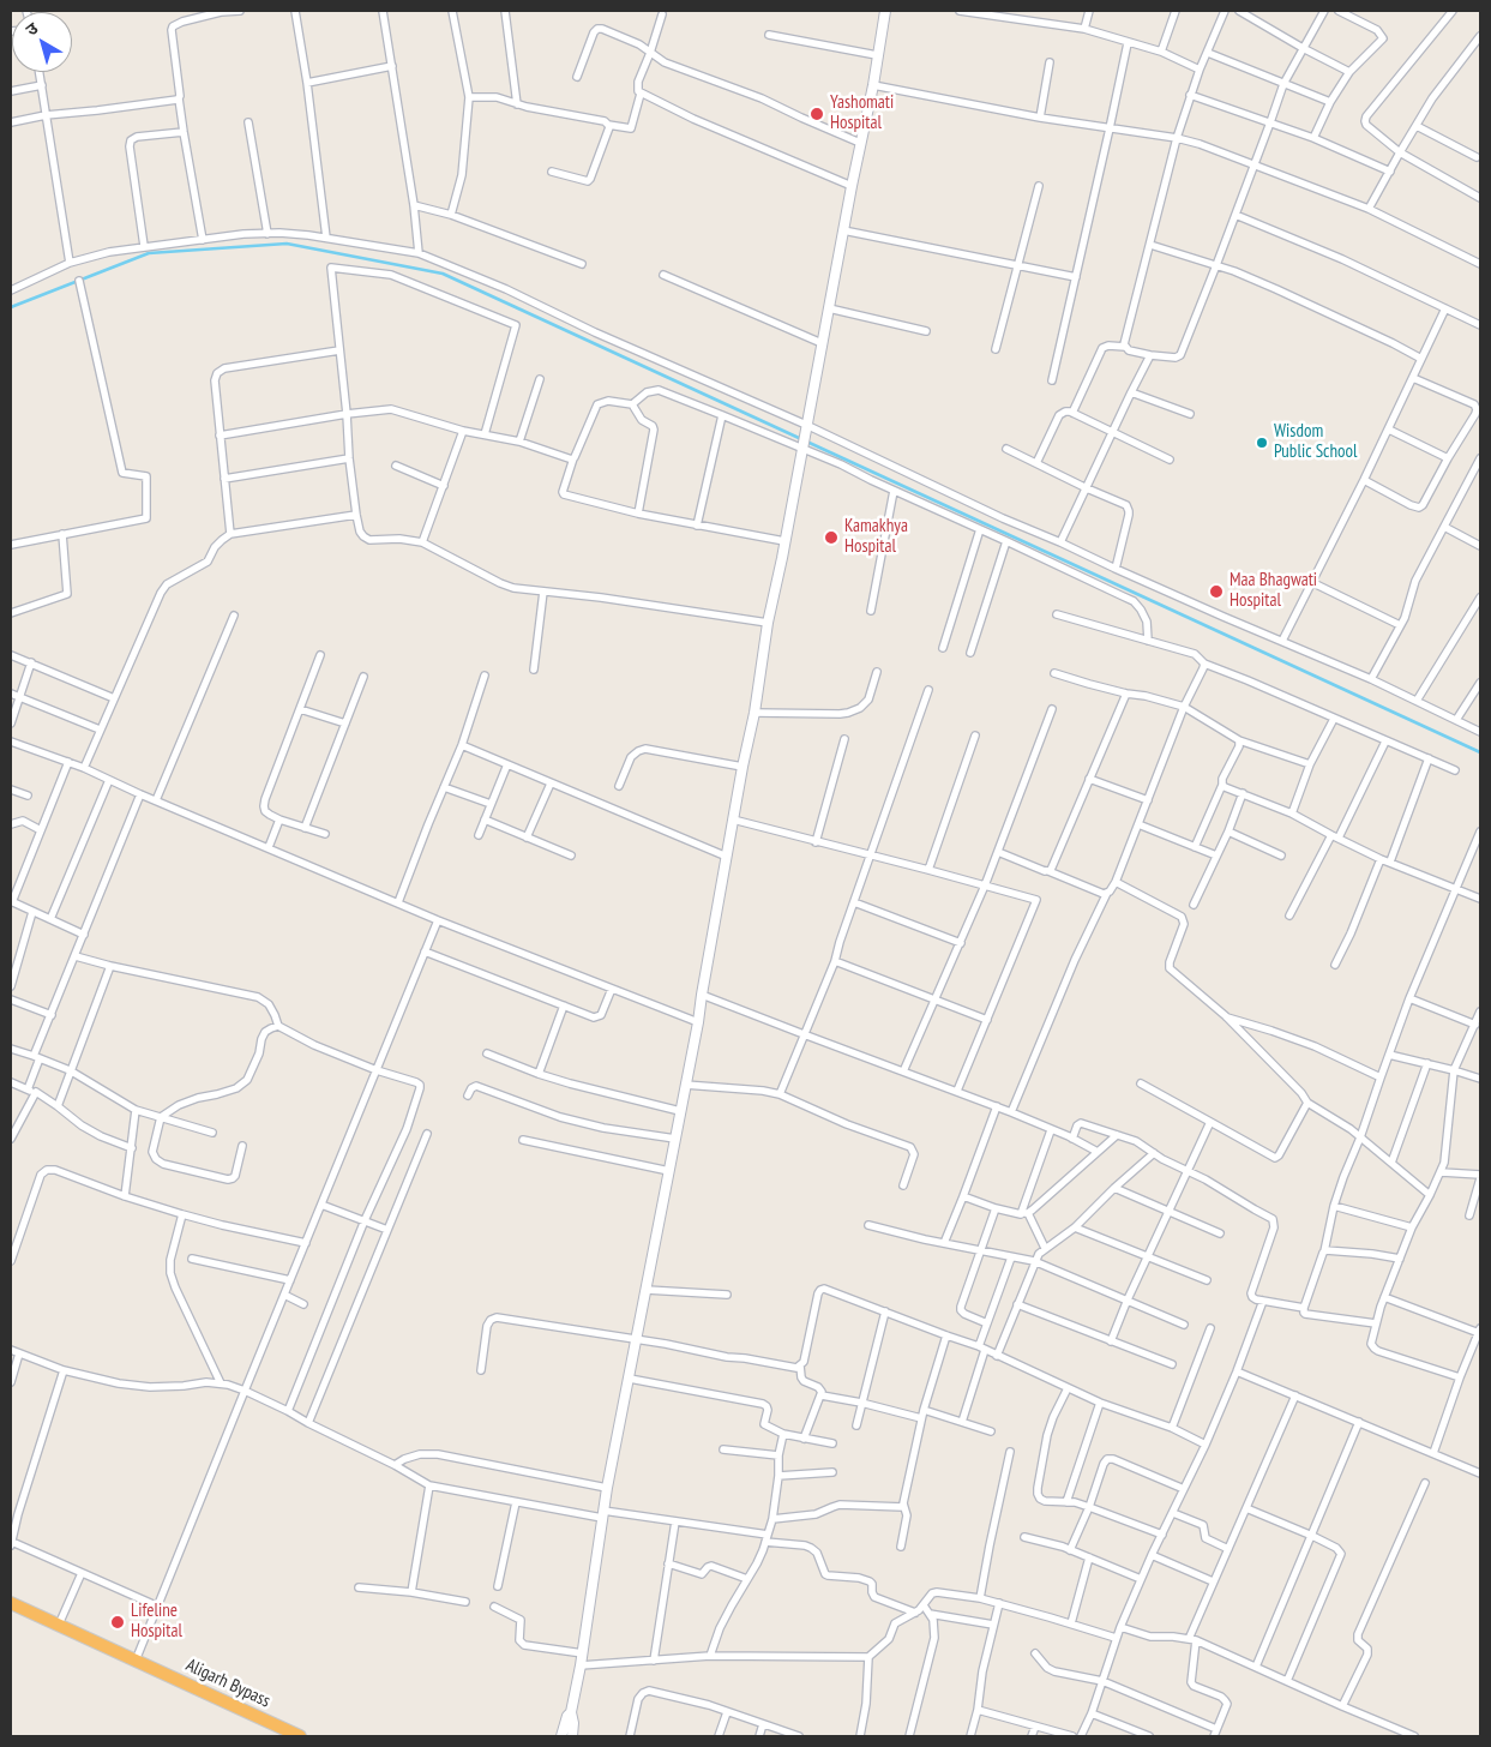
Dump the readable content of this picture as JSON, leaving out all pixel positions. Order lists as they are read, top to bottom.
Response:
{
  "streets": {
    "highway": ["Aligarh Bypass"]
  },
  "places": [
    "Yashomati Hospital",
    "Wisdom Public School",
    "Kamakhya Hospital",
    "Maa Bhagwati Hospital",
    "Lifeline Hospital"
  ],
  "north": "top left"
}
